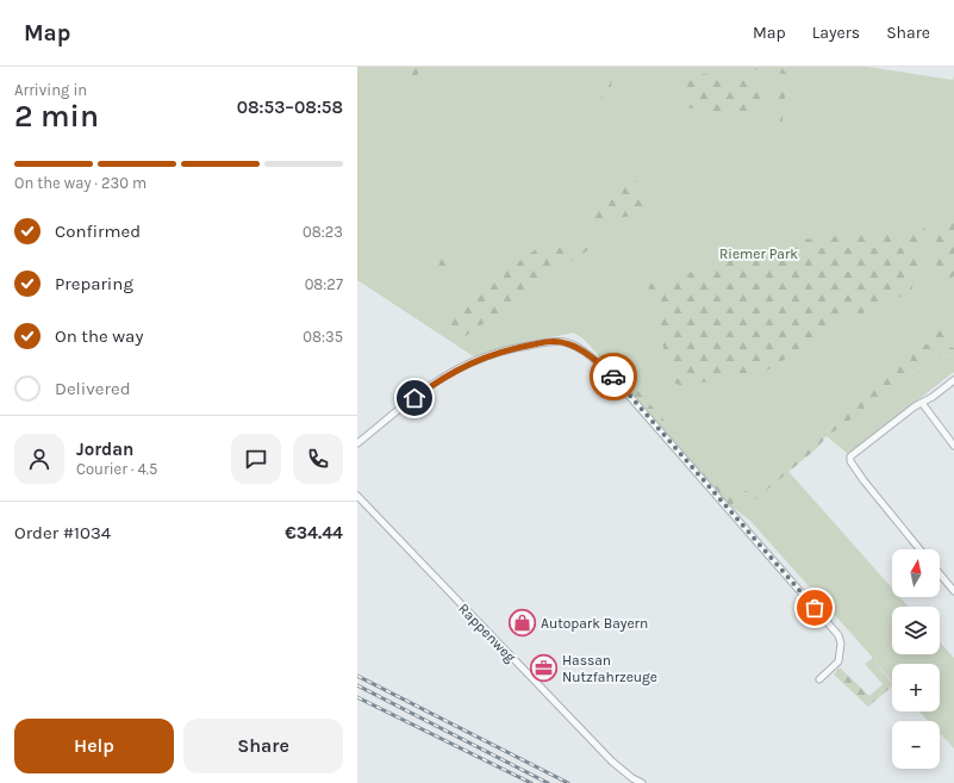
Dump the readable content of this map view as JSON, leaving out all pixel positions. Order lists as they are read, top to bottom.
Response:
{
  "streets": {
    "street": ["Rappenweg"]
  },
  "parks": ["Riemer Park"],
  "places": {
    "shop": ["Autopark Bayern"],
    "office": ["Hassan Nutzfahrzeuge"]
  },
  "north": "top",
  "page": {
    "header": "Map",
    "nav": ["Map", "Layers", "Share"],
    "heading": ["2 min", "Arriving in", "08:53–08:58"],
    "panel": [
      "Jordan",
      "Courier · 4.5",
      "Order #1034",
      "€34.44"
    ],
    "bar": "On the way · 230 m",
    "list": [
      ["Confirmed", "08:23"],
      ["Preparing", "08:27"],
      ["On the way", "08:35"],
      "Delivered"
    ],
    "map_buttons": ["+", "−"],
    "buttons": ["Help", "Share"]
  }
}
